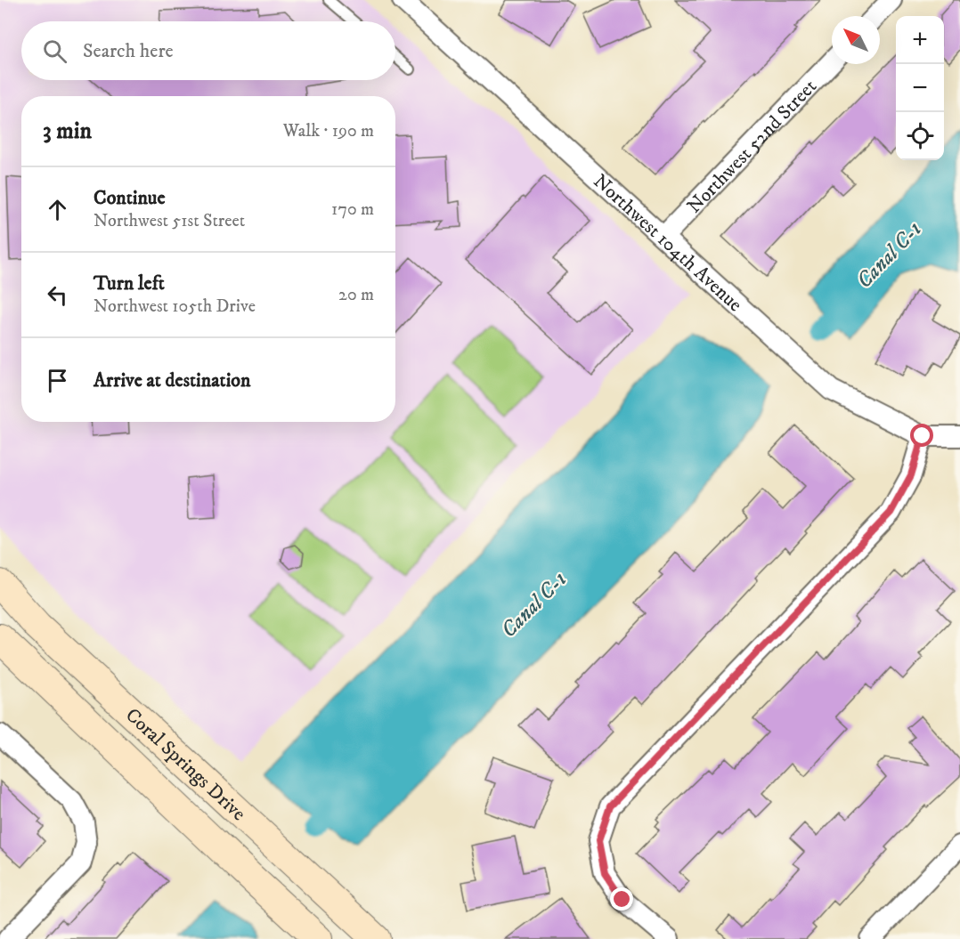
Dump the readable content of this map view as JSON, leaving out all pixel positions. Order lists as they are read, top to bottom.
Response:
{
  "streets": {
    "main road": ["Coral Springs Drive"],
    "street": ["Northwest 52nd Street", "Northwest 104th Avenue"]
  },
  "crossings": [
    ["Northwest 52nd Street", "Northwest 104th Avenue"]
  ],
  "water": ["Canal C-1"],
  "north": "top left",
  "page": {
    "map_buttons": ["+", "−"],
    "search": "Search here",
    "heading": ["3 min", "Walk · 190 m"],
    "list": [
      ["Continue", "Northwest 51st Street", "170 m"],
      ["Turn left", "Northwest 105th Drive", "20 m"],
      "Arrive at destination"
    ]
  }
}
